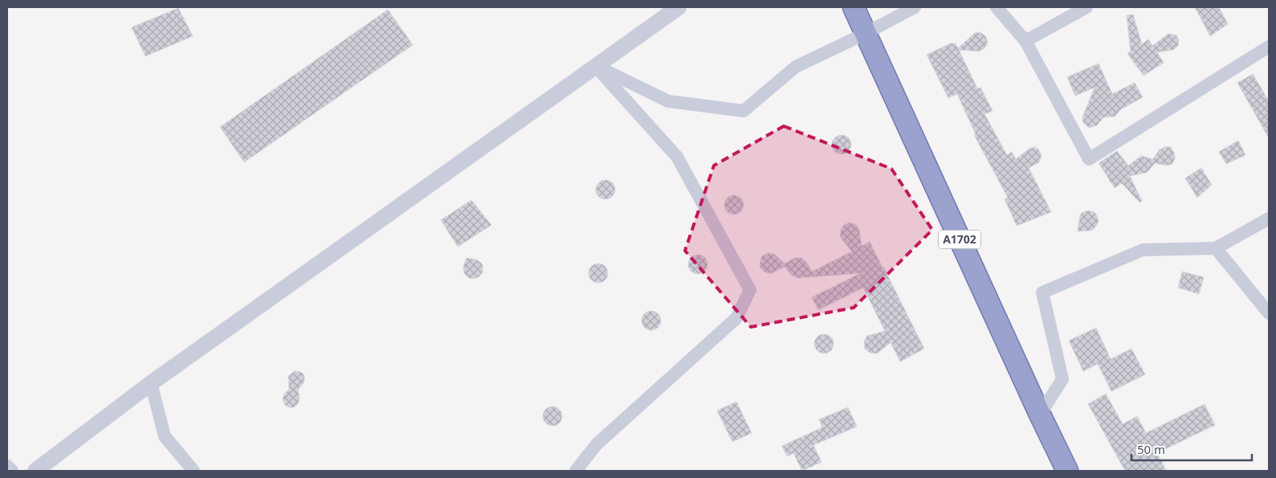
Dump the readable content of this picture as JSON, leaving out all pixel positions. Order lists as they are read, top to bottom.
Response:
{
  "streets": {
    "highway": ["A1702"]
  },
  "scale_bar": "50 m"
}
